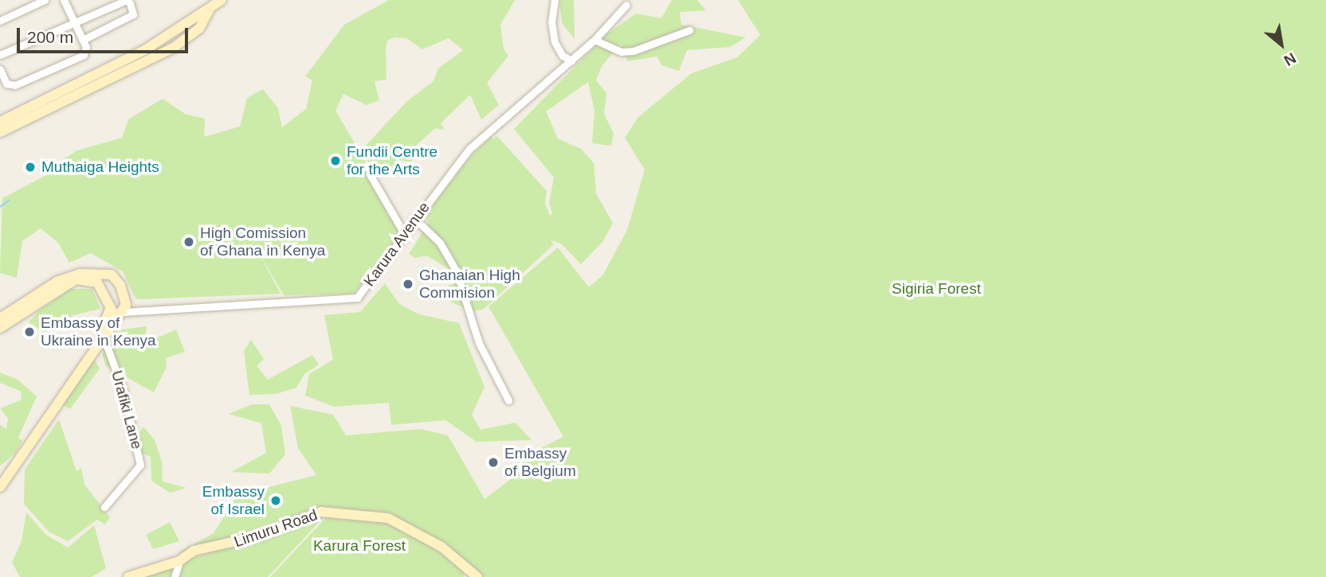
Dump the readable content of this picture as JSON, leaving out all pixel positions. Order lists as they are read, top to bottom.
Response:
{
  "streets": {
    "main road": ["Limuru Road"],
    "street": ["Karura Avenue", "Urafiki Lane"]
  },
  "parks": ["Sigiria Forest", "Karura Forest"],
  "places": [
    "Fundii Centre for the Arts",
    "Muthaiga Heights",
    "High Comission of Ghana in Kenya",
    "Ghanaian High Commision",
    "Embassy of Ukraine in Kenya",
    "Embassy of Belgium",
    "Embassy of Israel"
  ],
  "scale_bar": "200 m",
  "north": "bottom right"
}
